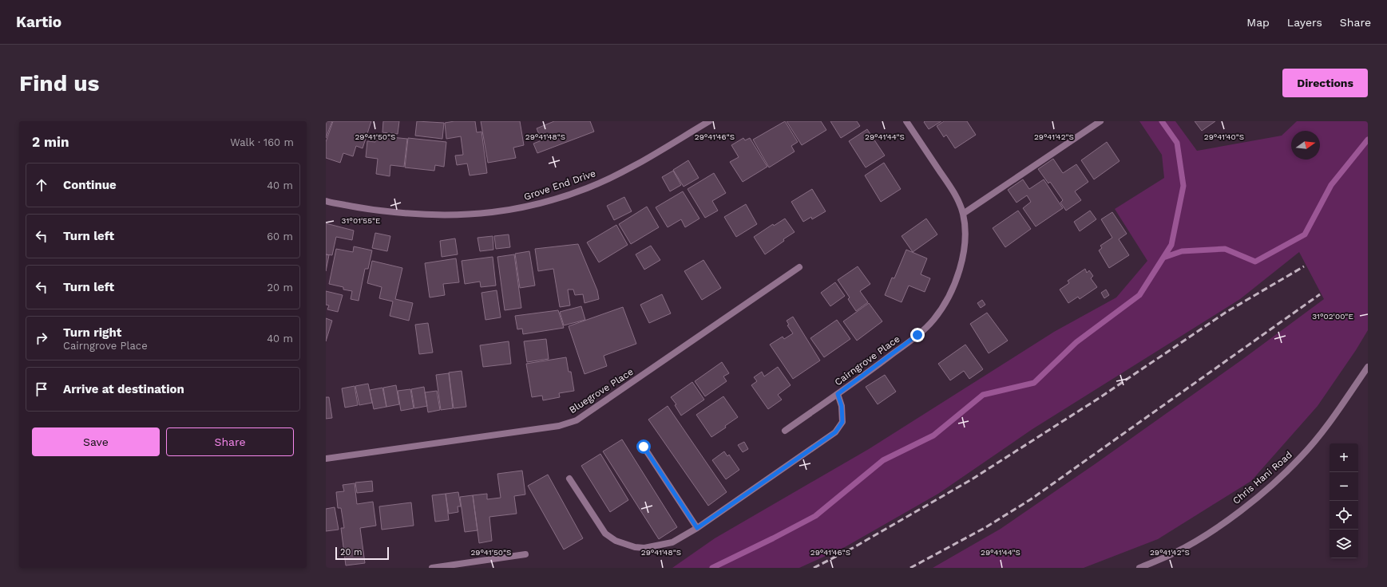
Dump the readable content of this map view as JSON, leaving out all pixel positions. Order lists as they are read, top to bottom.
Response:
{
  "streets": {
    "street": [
      "Grove End Drive",
      "Cairngrove Place",
      "Bluegrove Place",
      "Chris Hani Road"
    ]
  },
  "scale_bar": "20 m",
  "north": "right",
  "page": {
    "header": "Kartio",
    "nav": ["Map", "Layers", "Share"],
    "buttons": [
      "Directions",
      ["Save", "Share"]
    ],
    "title": "Find us",
    "heading": ["2 min", "Walk · 160 m"],
    "list": [
      ["Continue", "40 m"],
      ["Turn left", "60 m"],
      ["Turn left", "20 m"],
      ["Turn right", "Cairngrove Place", "40 m"],
      "Arrive at destination"
    ],
    "map_buttons": ["+", "−"],
    "scale": "20 m"
  },
  "coordinates": [
    "29°41'50\"S",
    "29°41'48\"S",
    "29°41'46\"S",
    "29°41'44\"S",
    "29°41'42\"S",
    "29°41'40\"S",
    "31°01'55\"E",
    "31°02'00\"E"
  ]
}
